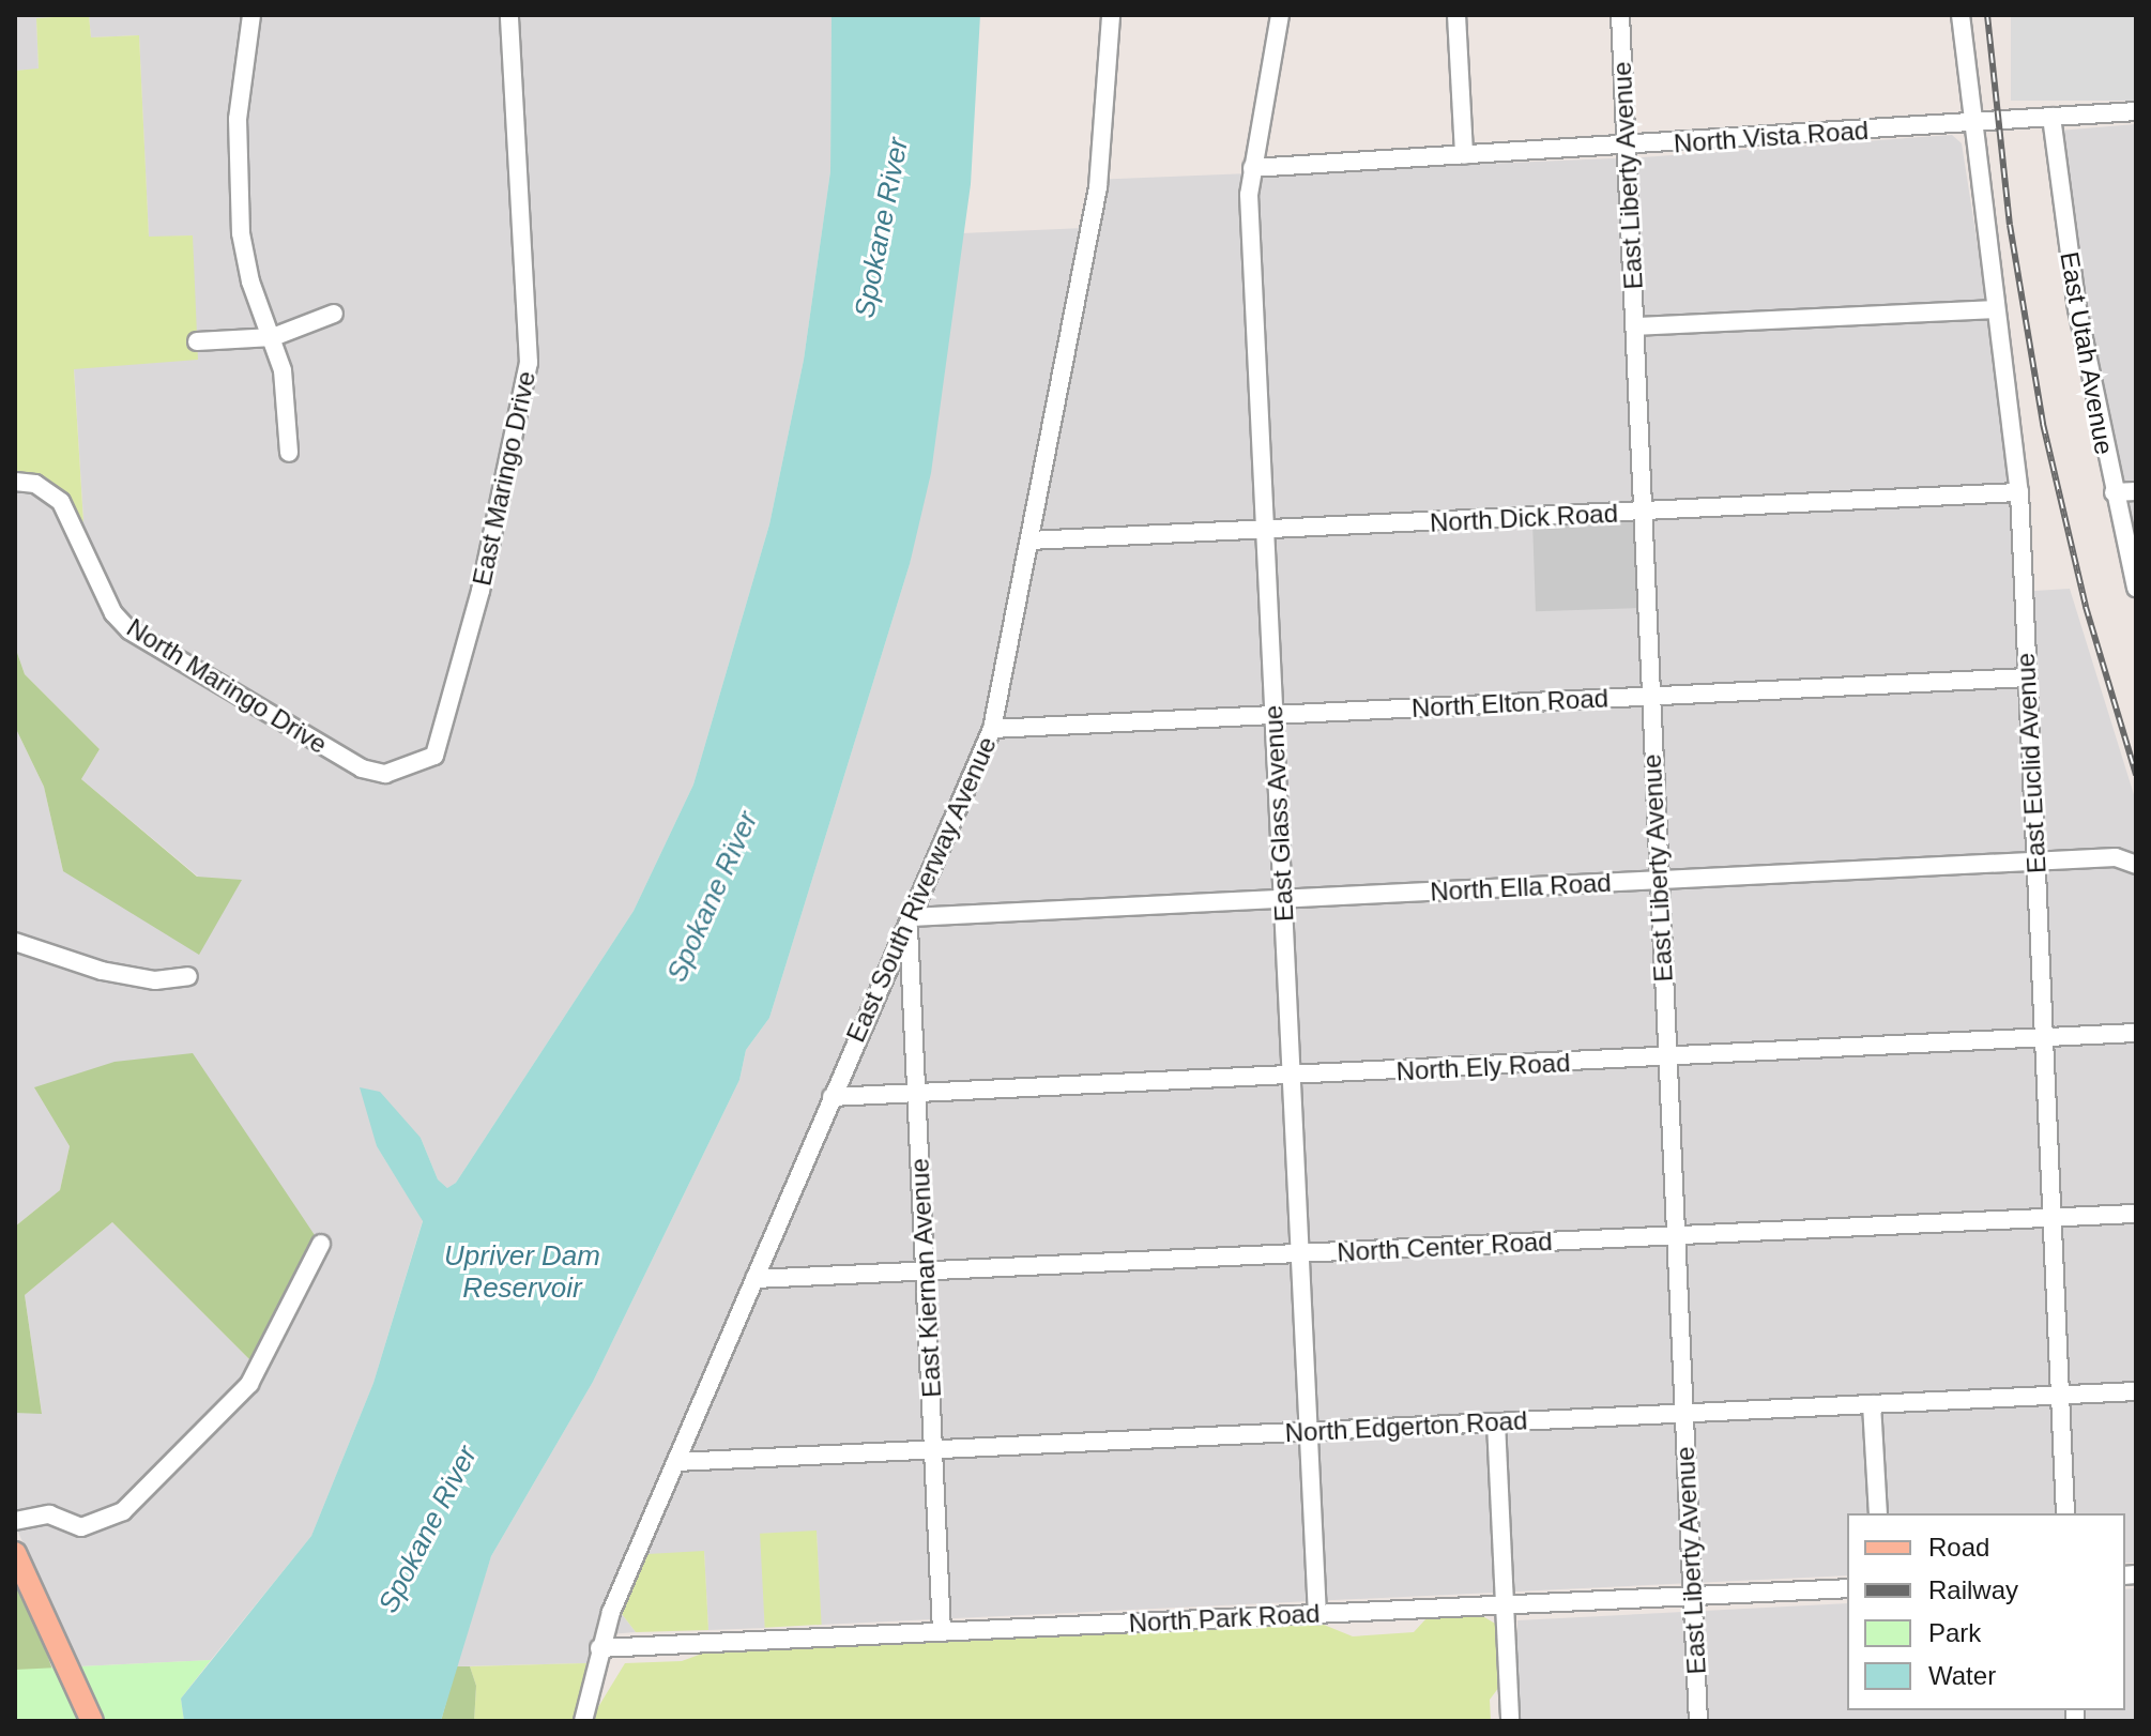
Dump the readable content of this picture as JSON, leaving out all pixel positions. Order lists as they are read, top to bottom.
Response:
{
  "streets": {
    "street": [
      "North Vista Road",
      "East Liberty Avenue",
      "East Utah Avenue",
      "East Maringo Drive",
      "North Dick Road",
      "North Maringo Drive",
      "North Elton Road",
      "East Euclid Avenue",
      "East Glass Avenue",
      "North Ella Road",
      "East South Riverway Avenue",
      "North Ely Road",
      "North Center Road",
      "East Kiernan Avenue",
      "North Edgerton Road",
      "North Park Road"
    ]
  },
  "crossings": [
    ["North Vista Road", "East Liberty Avenue"],
    ["North Vista Road", "East Utah Avenue"],
    ["North Vista Road", "East Euclid Avenue"],
    ["North Vista Road", "East Glass Avenue"],
    ["East Liberty Avenue", "North Dick Road"],
    ["East Liberty Avenue", "North Elton Road"],
    ["East Liberty Avenue", "North Ella Road"],
    ["East Liberty Avenue", "North Ely Road"],
    ["East Liberty Avenue", "North Center Road"],
    ["East Liberty Avenue", "North Edgerton Road"],
    ["East Liberty Avenue", "North Park Road"],
    ["East Maringo Drive", "North Maringo Drive"],
    ["North Dick Road", "East Euclid Avenue"],
    ["North Dick Road", "East Glass Avenue"],
    ["North Dick Road", "East South Riverway Avenue"],
    ["North Elton Road", "East Euclid Avenue"],
    ["North Elton Road", "East Glass Avenue"],
    ["North Elton Road", "East South Riverway Avenue"],
    ["East Euclid Avenue", "North Ella Road"],
    ["East Euclid Avenue", "North Ely Road"],
    ["East Euclid Avenue", "North Center Road"],
    ["East Euclid Avenue", "North Edgerton Road"],
    ["East Glass Avenue", "North Ella Road"],
    ["East Glass Avenue", "North Ely Road"],
    ["East Glass Avenue", "North Center Road"],
    ["East Glass Avenue", "North Edgerton Road"],
    ["East Glass Avenue", "North Park Road"],
    ["North Ella Road", "East South Riverway Avenue"],
    ["North Ella Road", "East Kiernan Avenue"],
    ["East South Riverway Avenue", "North Ely Road"],
    ["East South Riverway Avenue", "North Center Road"],
    ["East South Riverway Avenue", "East Kiernan Avenue"],
    ["East South Riverway Avenue", "North Edgerton Road"],
    ["East South Riverway Avenue", "North Park Road"],
    ["North Ely Road", "East Kiernan Avenue"],
    ["North Center Road", "East Kiernan Avenue"],
    ["East Kiernan Avenue", "North Edgerton Road"],
    ["East Kiernan Avenue", "North Park Road"]
  ],
  "water": ["Spokane River", "Upriver Dam Reservoir"],
  "legend": [
    "Road",
    "Railway",
    "Park",
    "Water"
  ]
}
